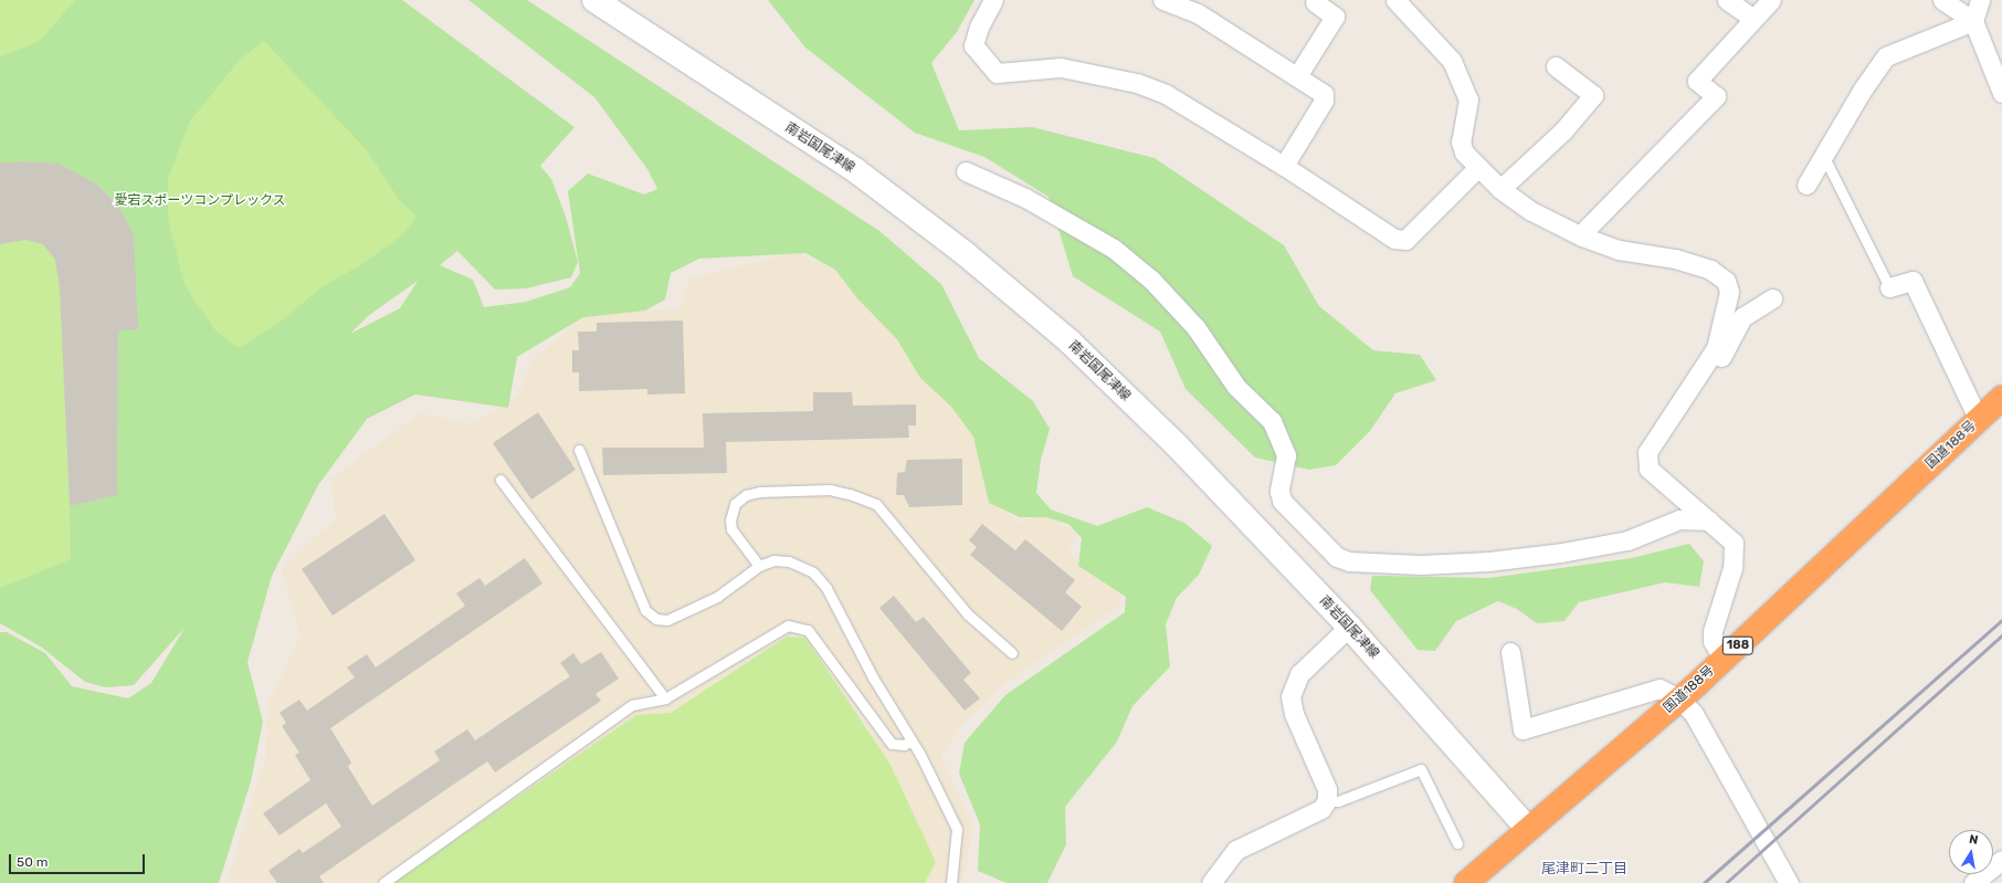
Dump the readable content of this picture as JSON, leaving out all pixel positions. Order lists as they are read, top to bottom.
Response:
{
  "streets": {
    "highway": ["国道188号", "188"],
    "main road": ["南岩国尾津線"]
  },
  "crossings": [
    ["南岩国尾津線", "国道188号"]
  ],
  "districts": ["尾津町二丁目"],
  "parks": ["愛宕スポーツコンプレックス"],
  "scale_bar": "50 m",
  "north": "top"
}
